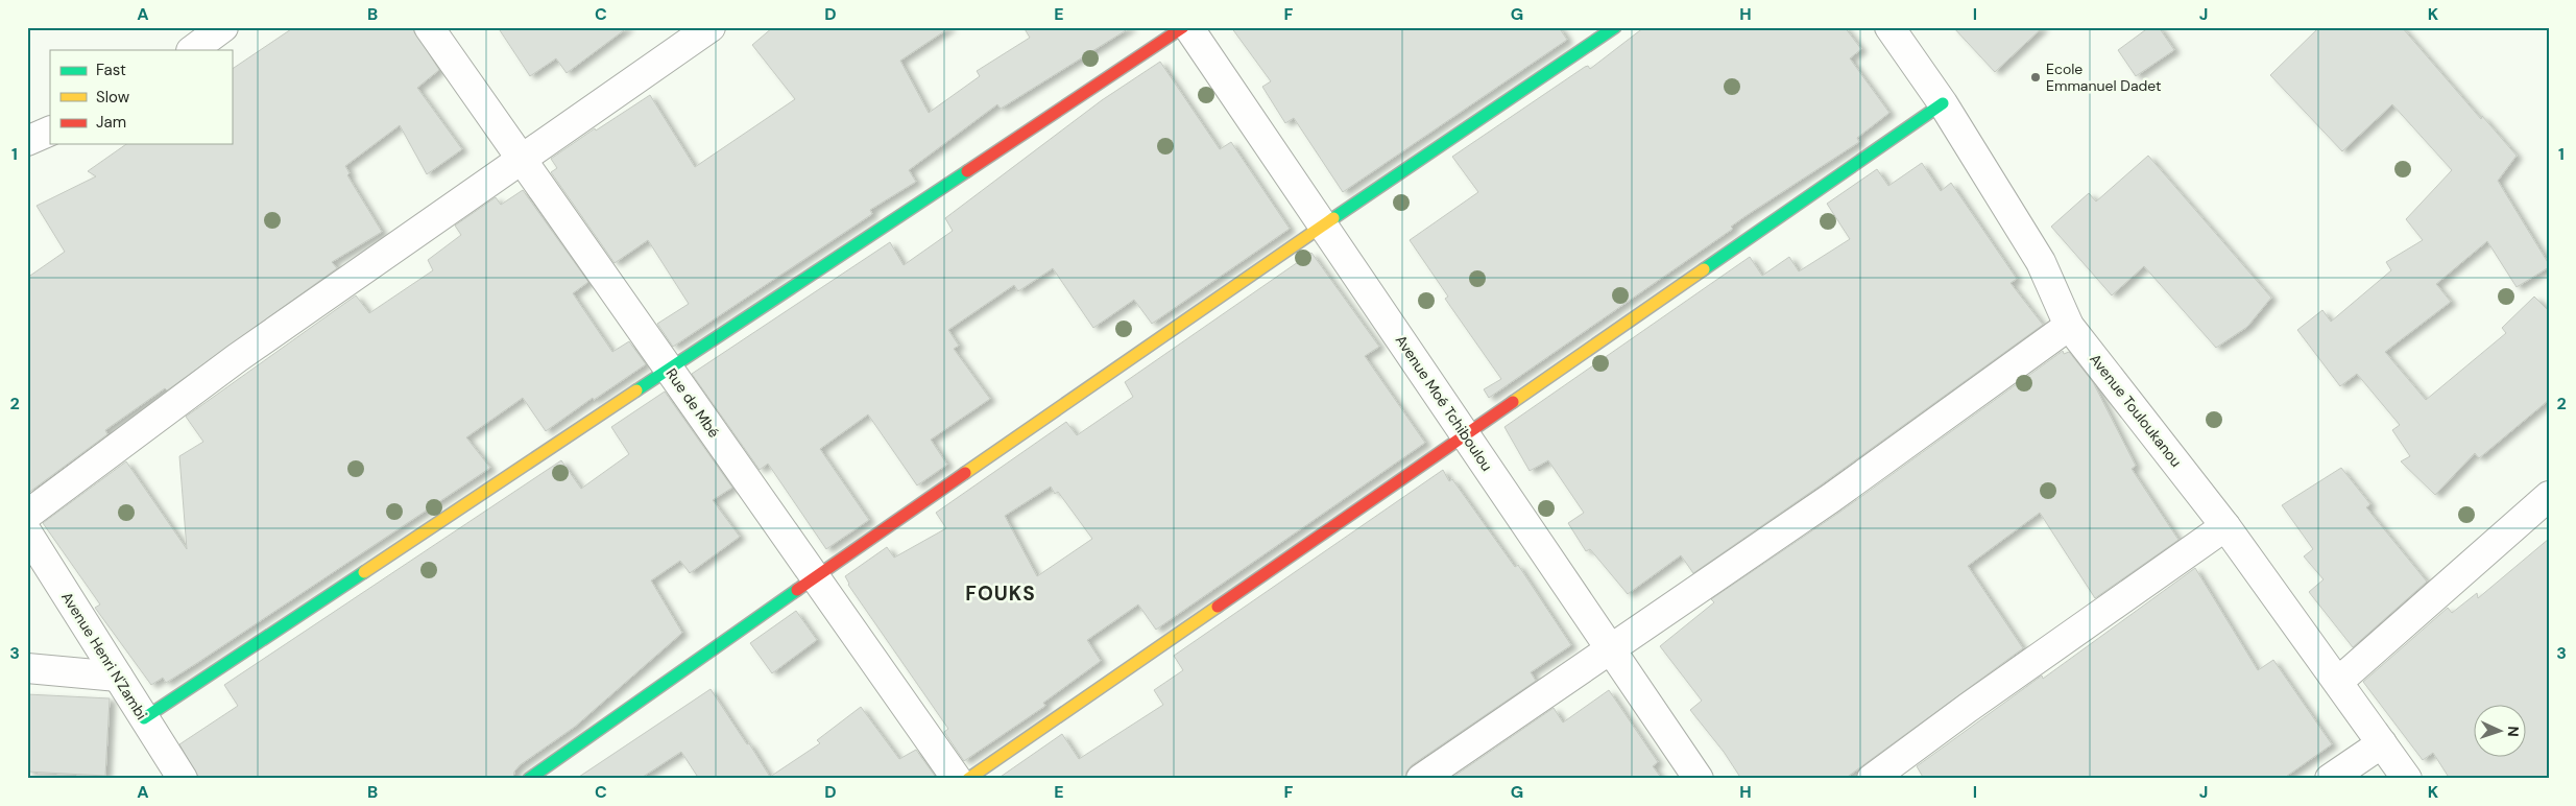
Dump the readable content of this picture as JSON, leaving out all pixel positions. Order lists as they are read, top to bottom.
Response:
{
  "streets": {
    "street": [
      "Rue de Mbé",
      "Avenue Moé Tchiboulou",
      "Avenue Touloukanou",
      "Avenue Henri N'Zambi"
    ]
  },
  "districts": ["FOUKS"],
  "places": ["Ecole Emmanuel Dadet"],
  "legend": ["Fast", "Slow", "Jam"],
  "north": "right",
  "grid": {
    "columns": [
      "A",
      "B",
      "C",
      "D",
      "E",
      "F",
      "G",
      "H",
      "I",
      "J",
      "K"
    ],
    "rows": ["1", "2", "3"]
  }
}
